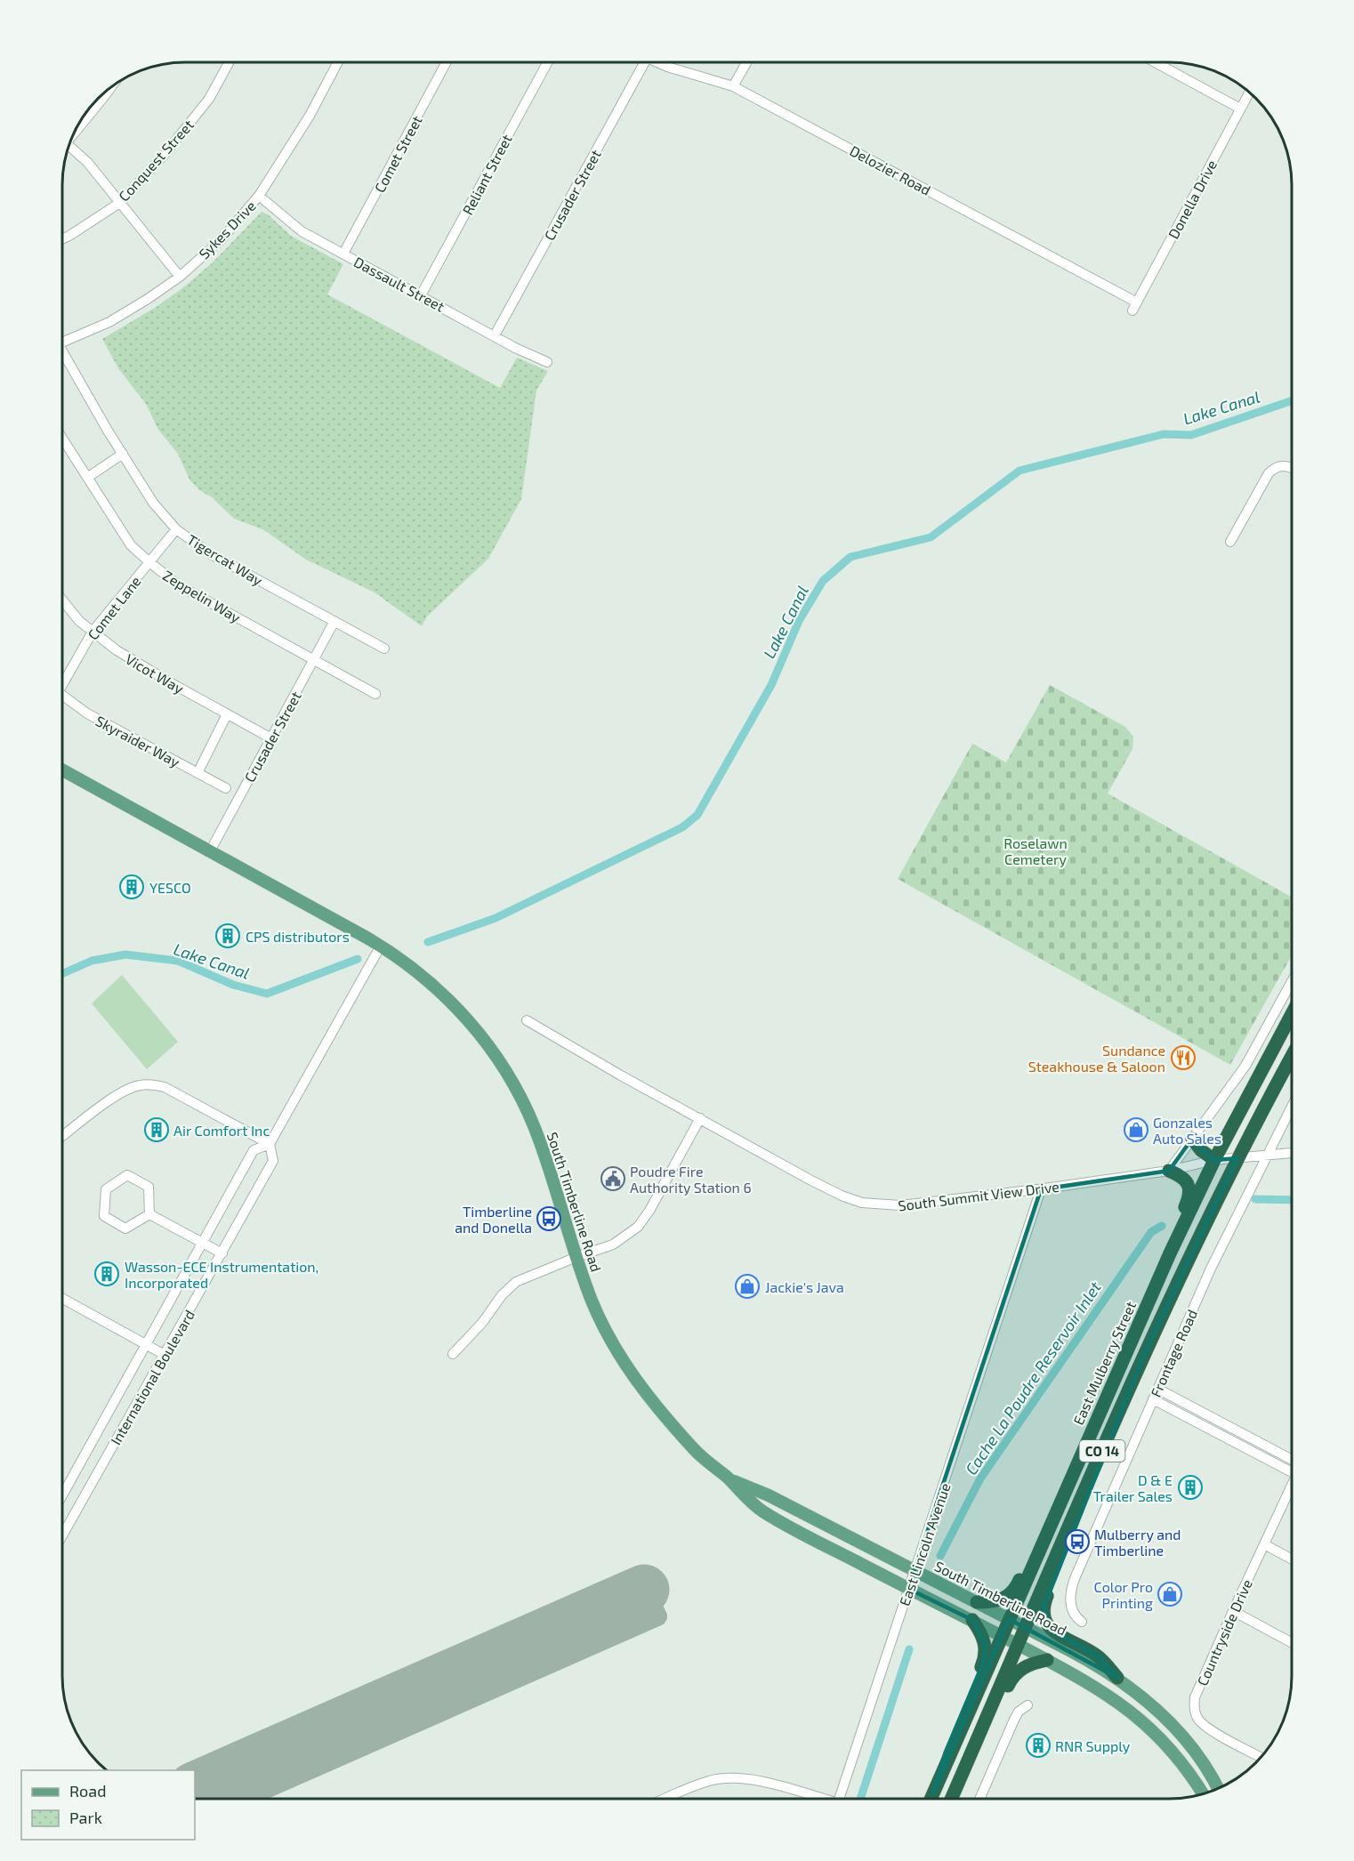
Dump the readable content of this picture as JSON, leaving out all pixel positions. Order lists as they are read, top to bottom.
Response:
{
  "streets": {
    "highway": ["East Mulberry Street", "CO 14"],
    "main road": ["South Timberline Road"],
    "street": [
      "Comet Street",
      "Conquest Street",
      "Delozier Road",
      "Reliant Street",
      "Crusader Street",
      "Donella Drive",
      "Sykes Drive",
      "Dassault Street",
      "Tigercat Way",
      "Zeppelin Way",
      "Comet Lane",
      "Vicot Way",
      "Skyraider Way",
      "South Summit View Drive",
      "Frontage Road",
      "International Boulevard",
      "East Lincoln Avenue",
      "Countryside Drive"
    ]
  },
  "crossings": [
    ["Comet Street", "Dassault Street"],
    ["Delozier Road", "Donella Drive"],
    ["Reliant Street", "Dassault Street"],
    ["Crusader Street", "Dassault Street"],
    ["Crusader Street", "Tigercat Way"],
    ["Crusader Street", "Zeppelin Way"],
    ["Crusader Street", "Vicot Way"],
    ["Crusader Street", "South Timberline Road"],
    ["Sykes Drive", "Dassault Street"],
    ["Tigercat Way", "Comet Lane"],
    ["Zeppelin Way", "Comet Lane"],
    ["Comet Lane", "Vicot Way"],
    ["South Summit View Drive", "Frontage Road"],
    ["South Summit View Drive", "East Mulberry Street"],
    ["South Summit View Drive", "CO 14"],
    ["South Summit View Drive", "East Lincoln Avenue"],
    ["South Timberline Road", "East Mulberry Street"],
    ["South Timberline Road", "International Boulevard"],
    ["South Timberline Road", "CO 14"],
    ["South Timberline Road", "East Lincoln Avenue"]
  ],
  "water": ["Lake Canal", "Cache La Poudre Reservoir Inlet"],
  "parks": ["Roselawn Cemetery"],
  "places": {
    "building": [
      "YESCO",
      "CPS distributors",
      "Air Comfort Inc",
      "Wasson-ECE Instrumentation, Incorporated",
      "D & E Trailer Sales",
      "RNR Supply"
    ],
    "restaurant": ["Sundance Steakhouse & Saloon"],
    "shop": ["Gonzales Auto Sales", "Jackie's Java", "Color Pro Printing"],
    "public building": ["Poudre Fire Authority Station 6"],
    "bus stop": ["Timberline and Donella", "Mulberry and Timberline"]
  },
  "legend": ["Road", "Park"]
}
